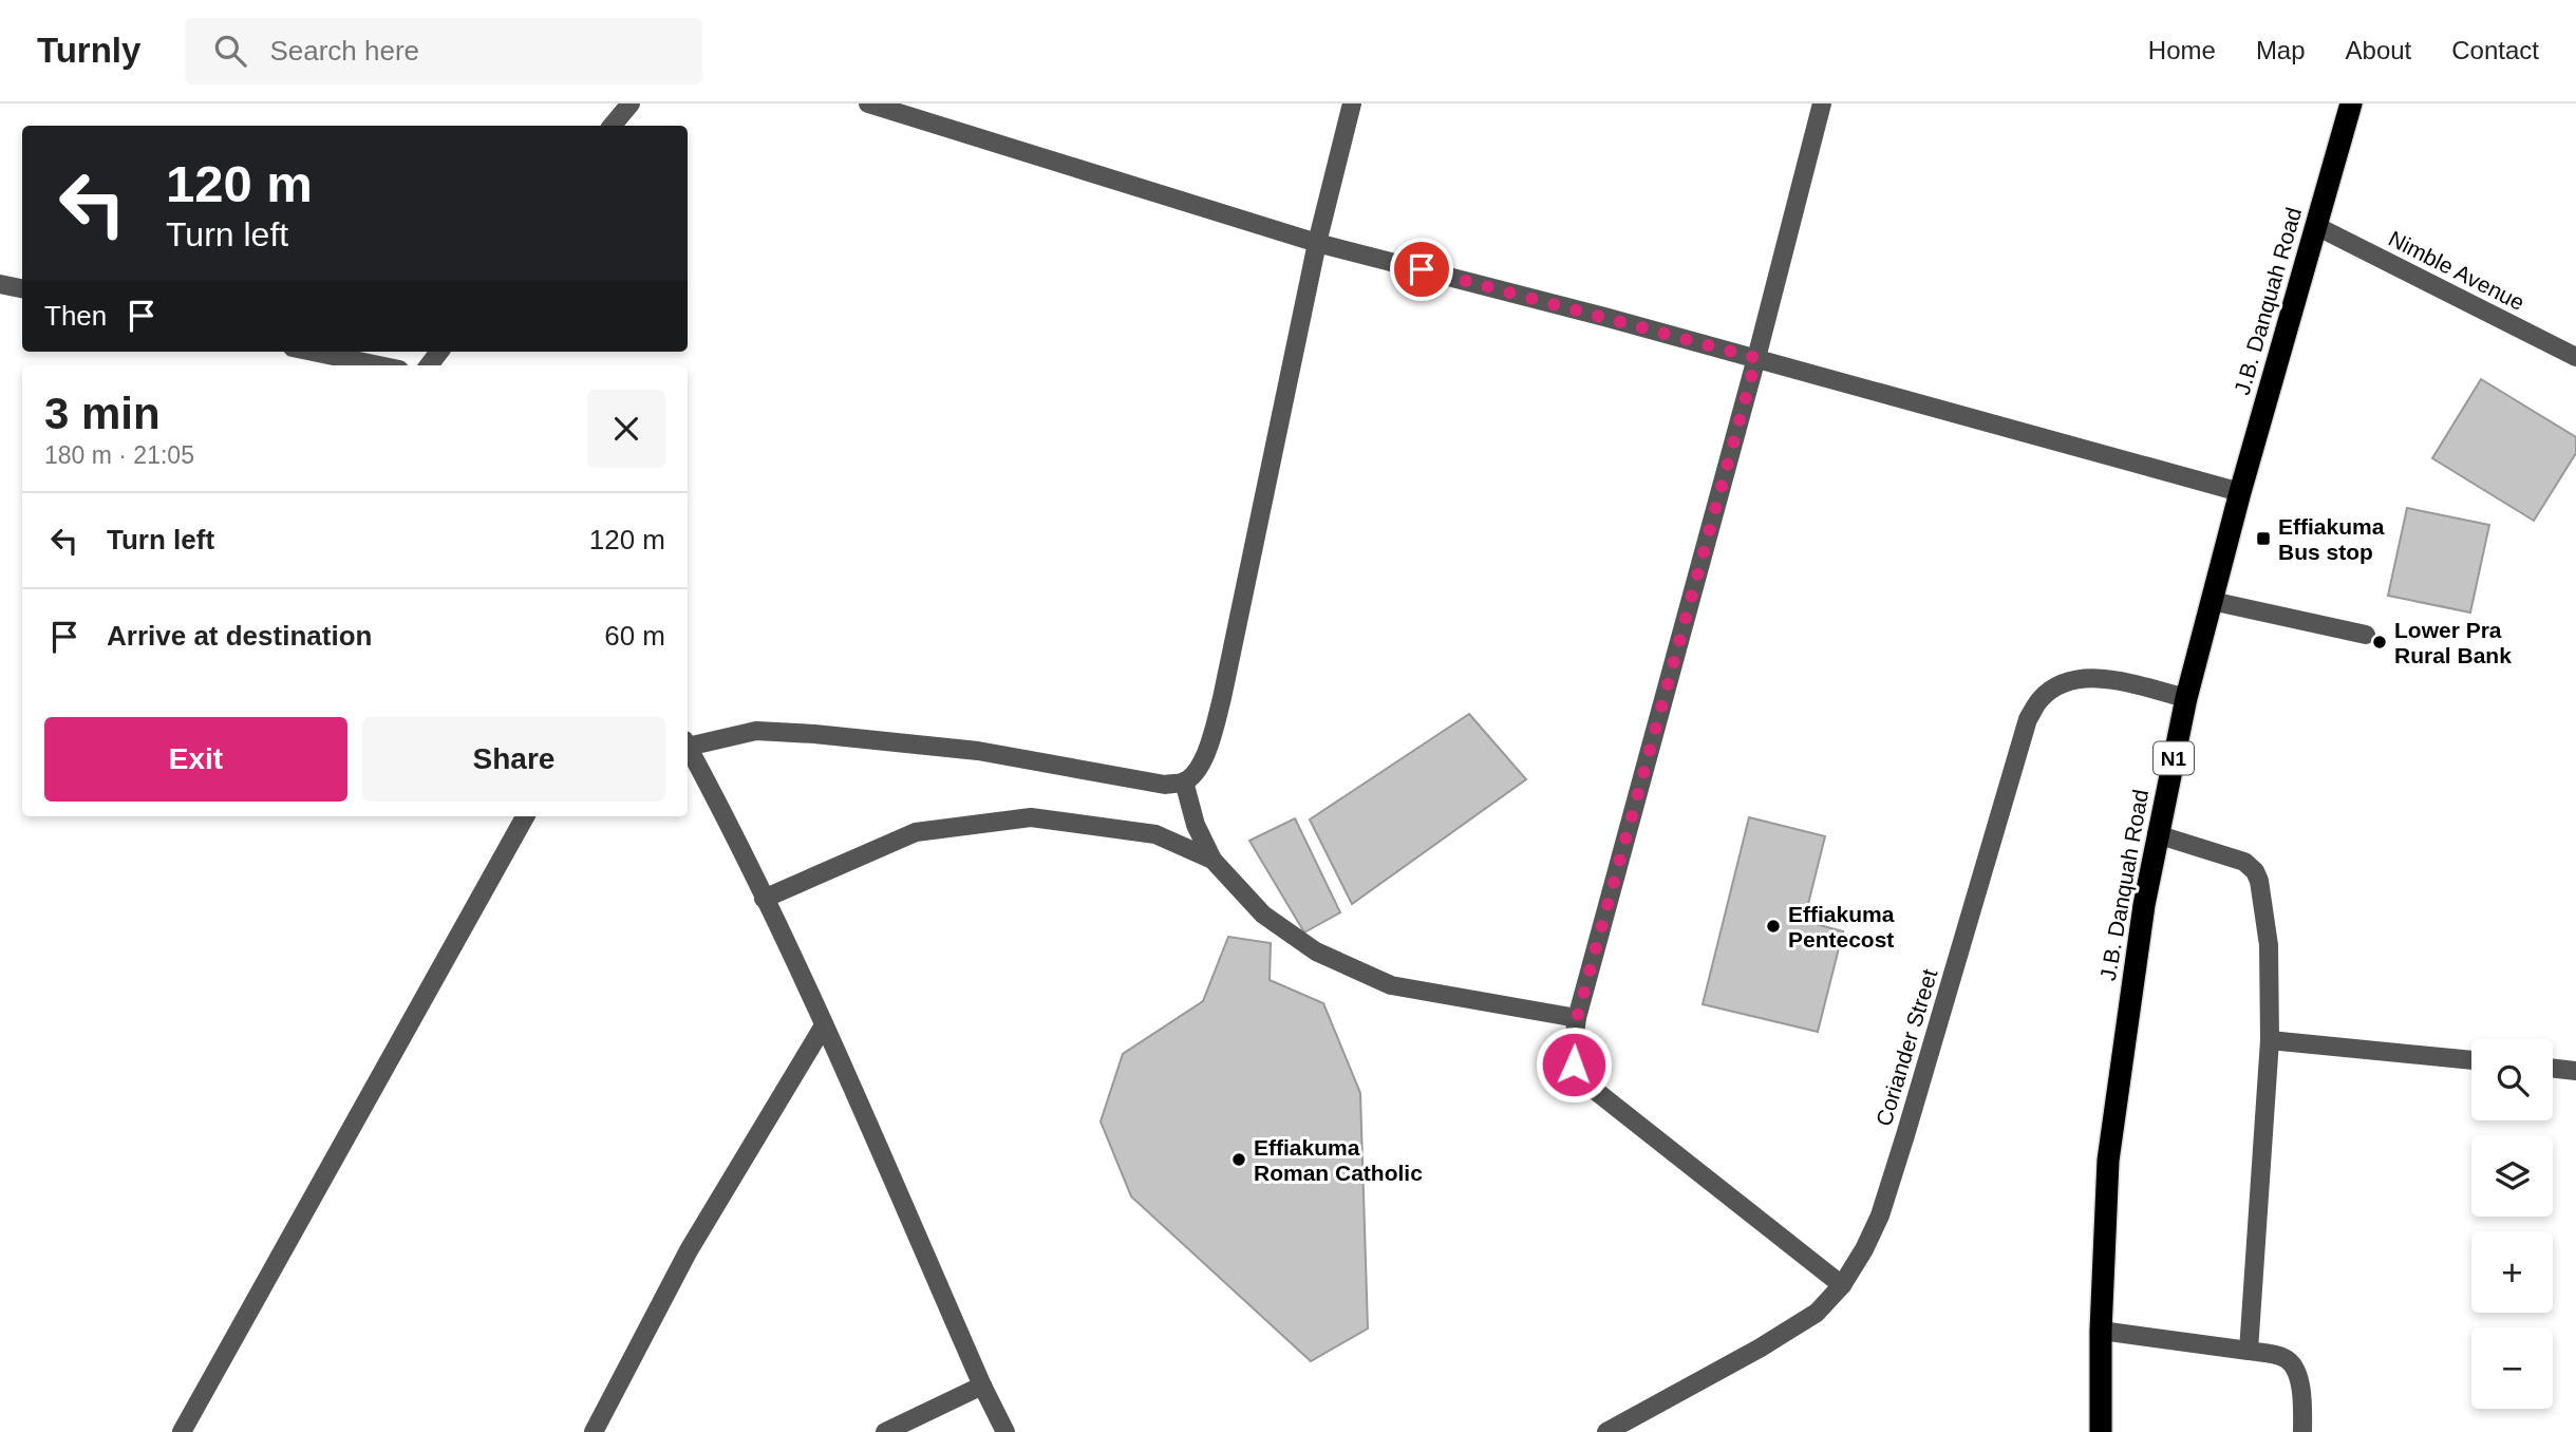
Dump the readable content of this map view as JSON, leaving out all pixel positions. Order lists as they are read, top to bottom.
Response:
{
  "streets": {
    "highway": ["J.B. Danquah Road", "N1"],
    "street": ["Nimble Avenue", "Coriander Street"]
  },
  "crossings": [
    ["Nimble Avenue", "J.B. Danquah Road"],
    ["J.B. Danquah Road", "Coriander Street"]
  ],
  "places": {
    "transit": ["Effiakuma Bus stop"],
    "other": ["Lower Pra Rural Bank", "Effiakuma Pentecost", "Effiakuma Roman Catholic"]
  },
  "page": {
    "header": "Turnly",
    "search": "Search here",
    "nav": [
      "Home",
      "Map",
      "About",
      "Contact"
    ],
    "turn": ["120 m", "Turn left"],
    "then": "Then",
    "heading": ["3 min", "180 m · 21:05"],
    "list": [
      {
        "name": "Turn left",
        "value": "120 m"
      },
      {
        "name": "Arrive at destination",
        "value": "60 m"
      }
    ],
    "buttons": ["Exit", "Share"],
    "map_buttons": ["+", "−"]
  }
}
